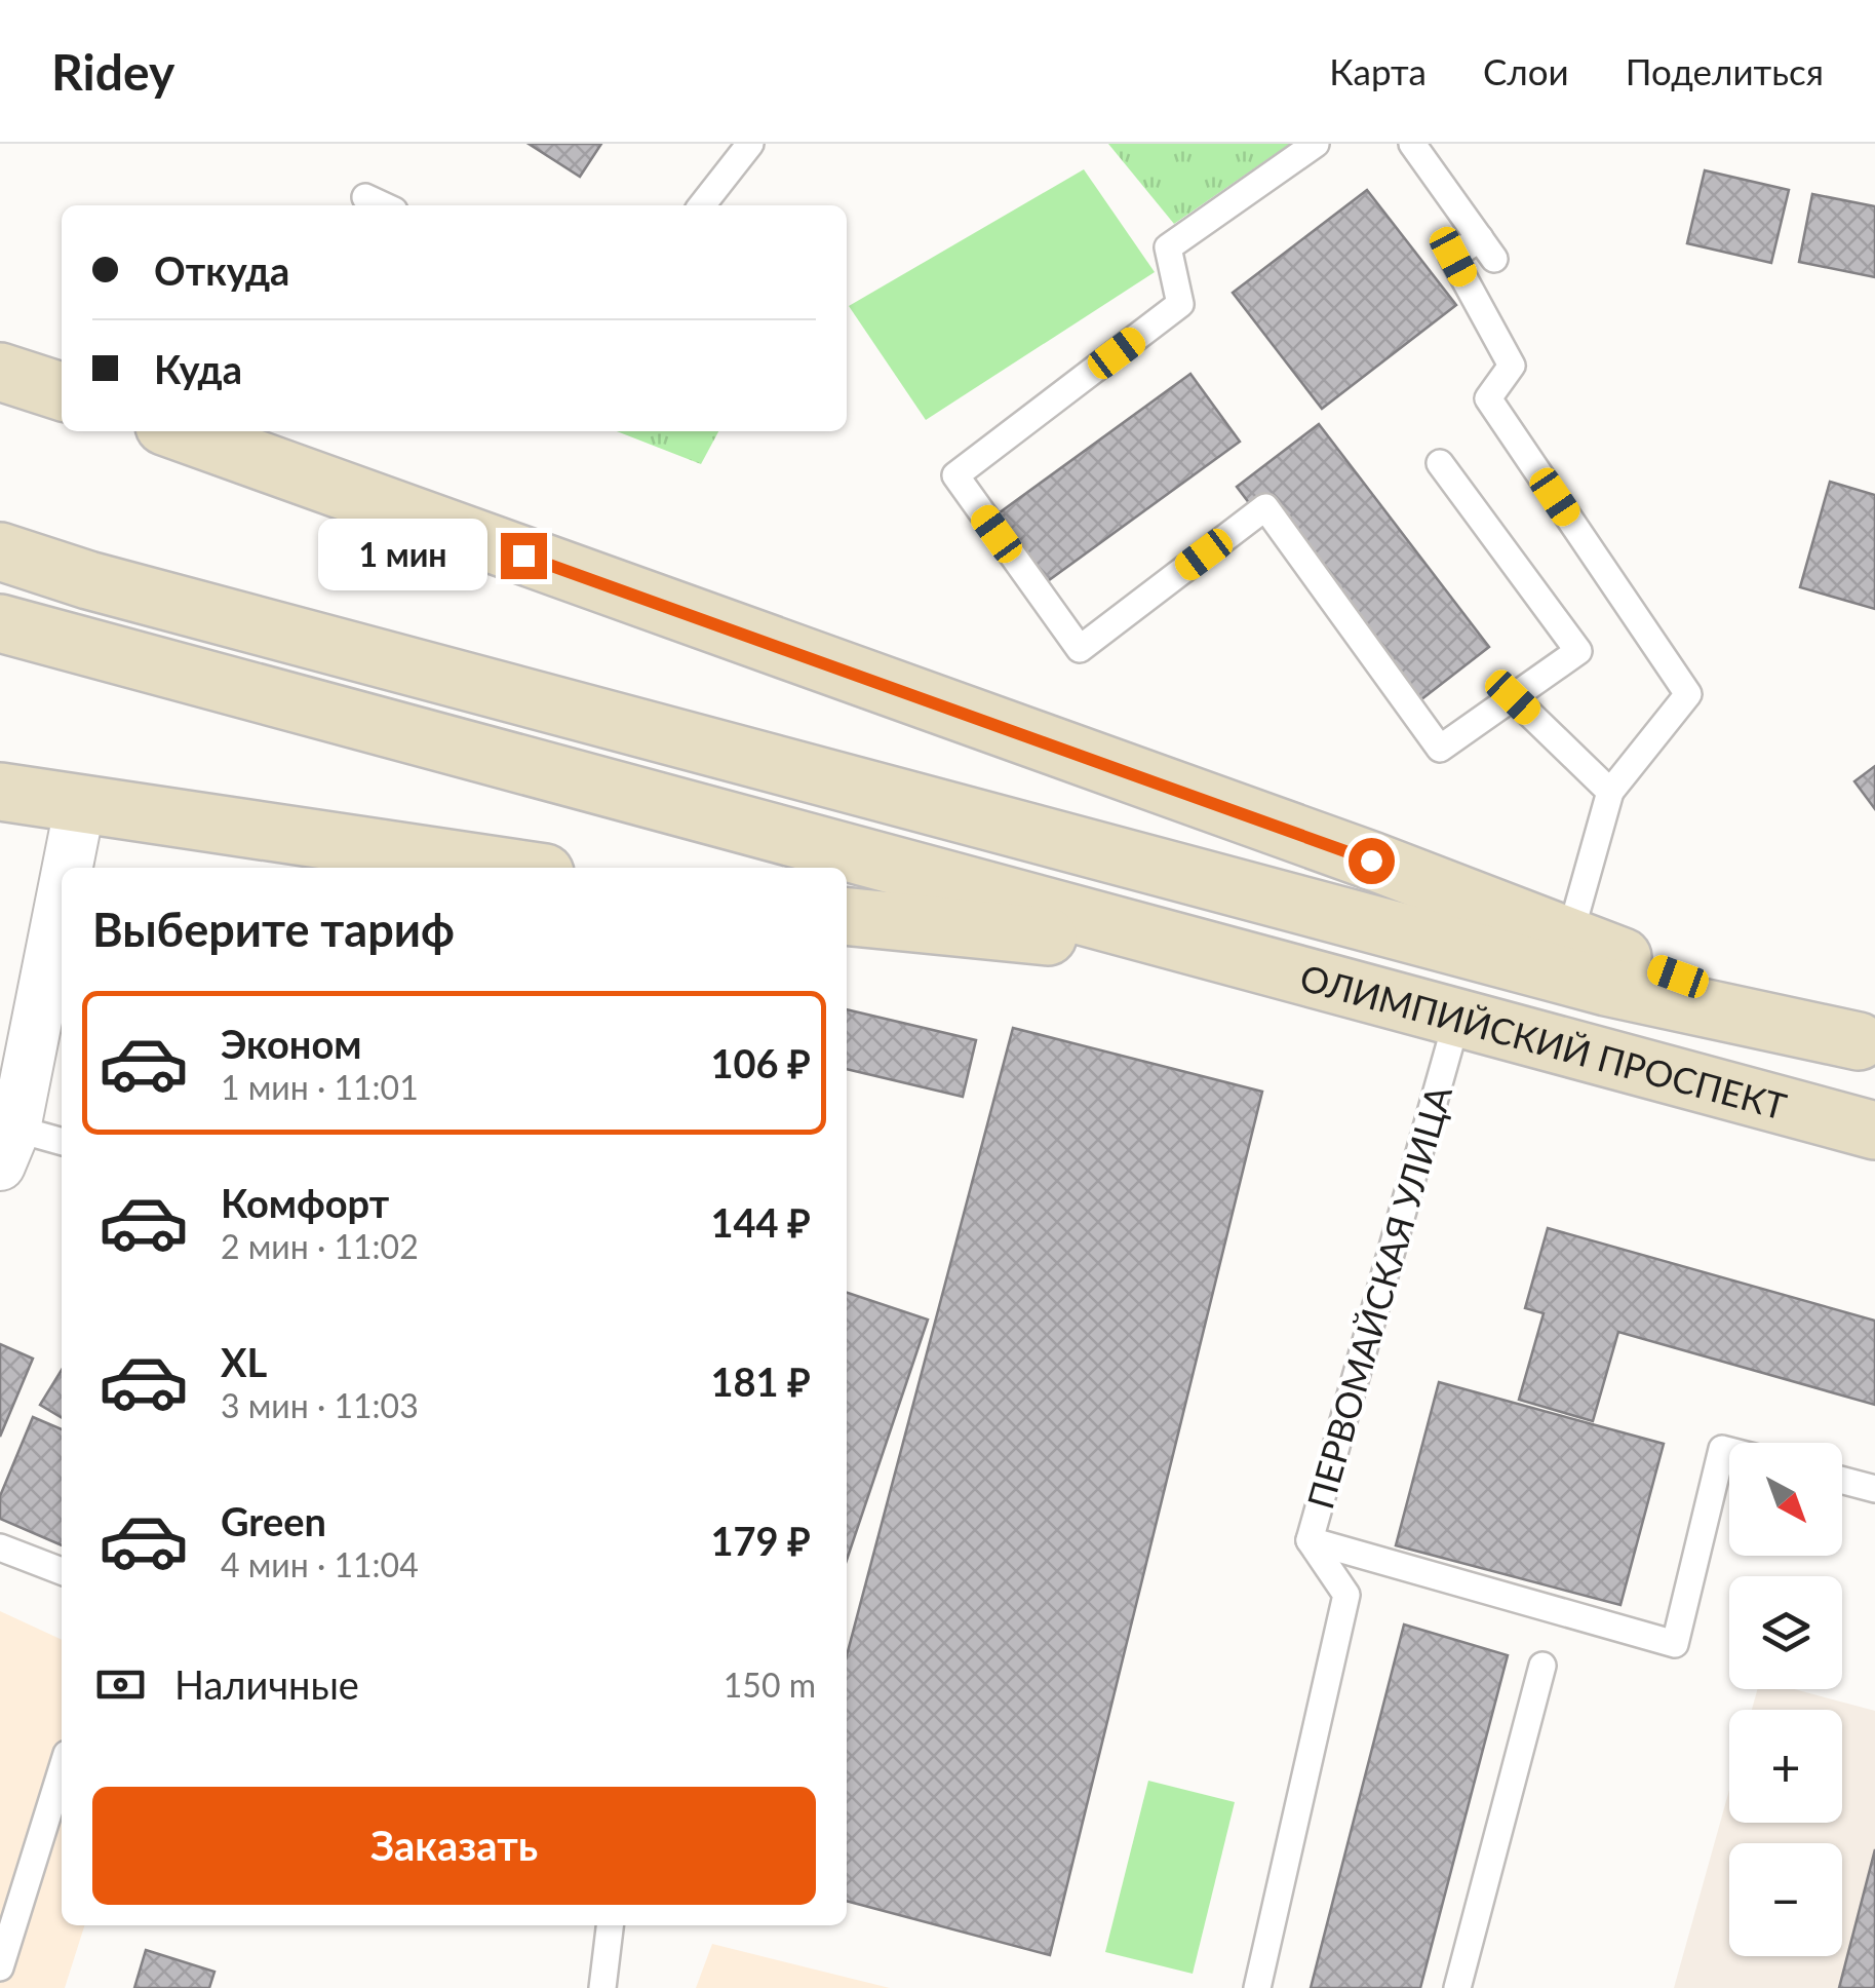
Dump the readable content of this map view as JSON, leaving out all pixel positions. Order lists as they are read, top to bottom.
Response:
{
  "streets": {
    "main road": ["ОЛИМПИЙСКИЙ ПРОСПЕКТ"],
    "lane": ["ПЕРВОМАЙСКАЯ УЛИЦА"]
  },
  "crossings": [
    ["ОЛИМПИЙСКИЙ ПРОСПЕКТ", "ПЕРВОМАЙСКАЯ УЛИЦА"]
  ],
  "north": "bottom right",
  "page": {
    "header": "Ridey",
    "nav": ["Карта", "Слои", "Поделиться"],
    "banner": ["Откуда", "Куда"],
    "bubble": "1 мин",
    "heading": "Выберите тариф",
    "list": [
      {
        "name": "Эконом",
        "note": "1 мин · 11:01",
        "value": "106 ₽"
      },
      {
        "name": "Комфорт",
        "note": "2 мин · 11:02",
        "value": "144 ₽"
      },
      {
        "name": "XL",
        "note": "3 мин · 11:03",
        "value": "181 ₽"
      },
      {
        "name": "Green",
        "note": "4 мин · 11:04",
        "value": "179 ₽"
      }
    ],
    "map_buttons": ["+", "−"],
    "pay": ["Наличные", "150 m"],
    "buttons": "Заказать"
  }
}
